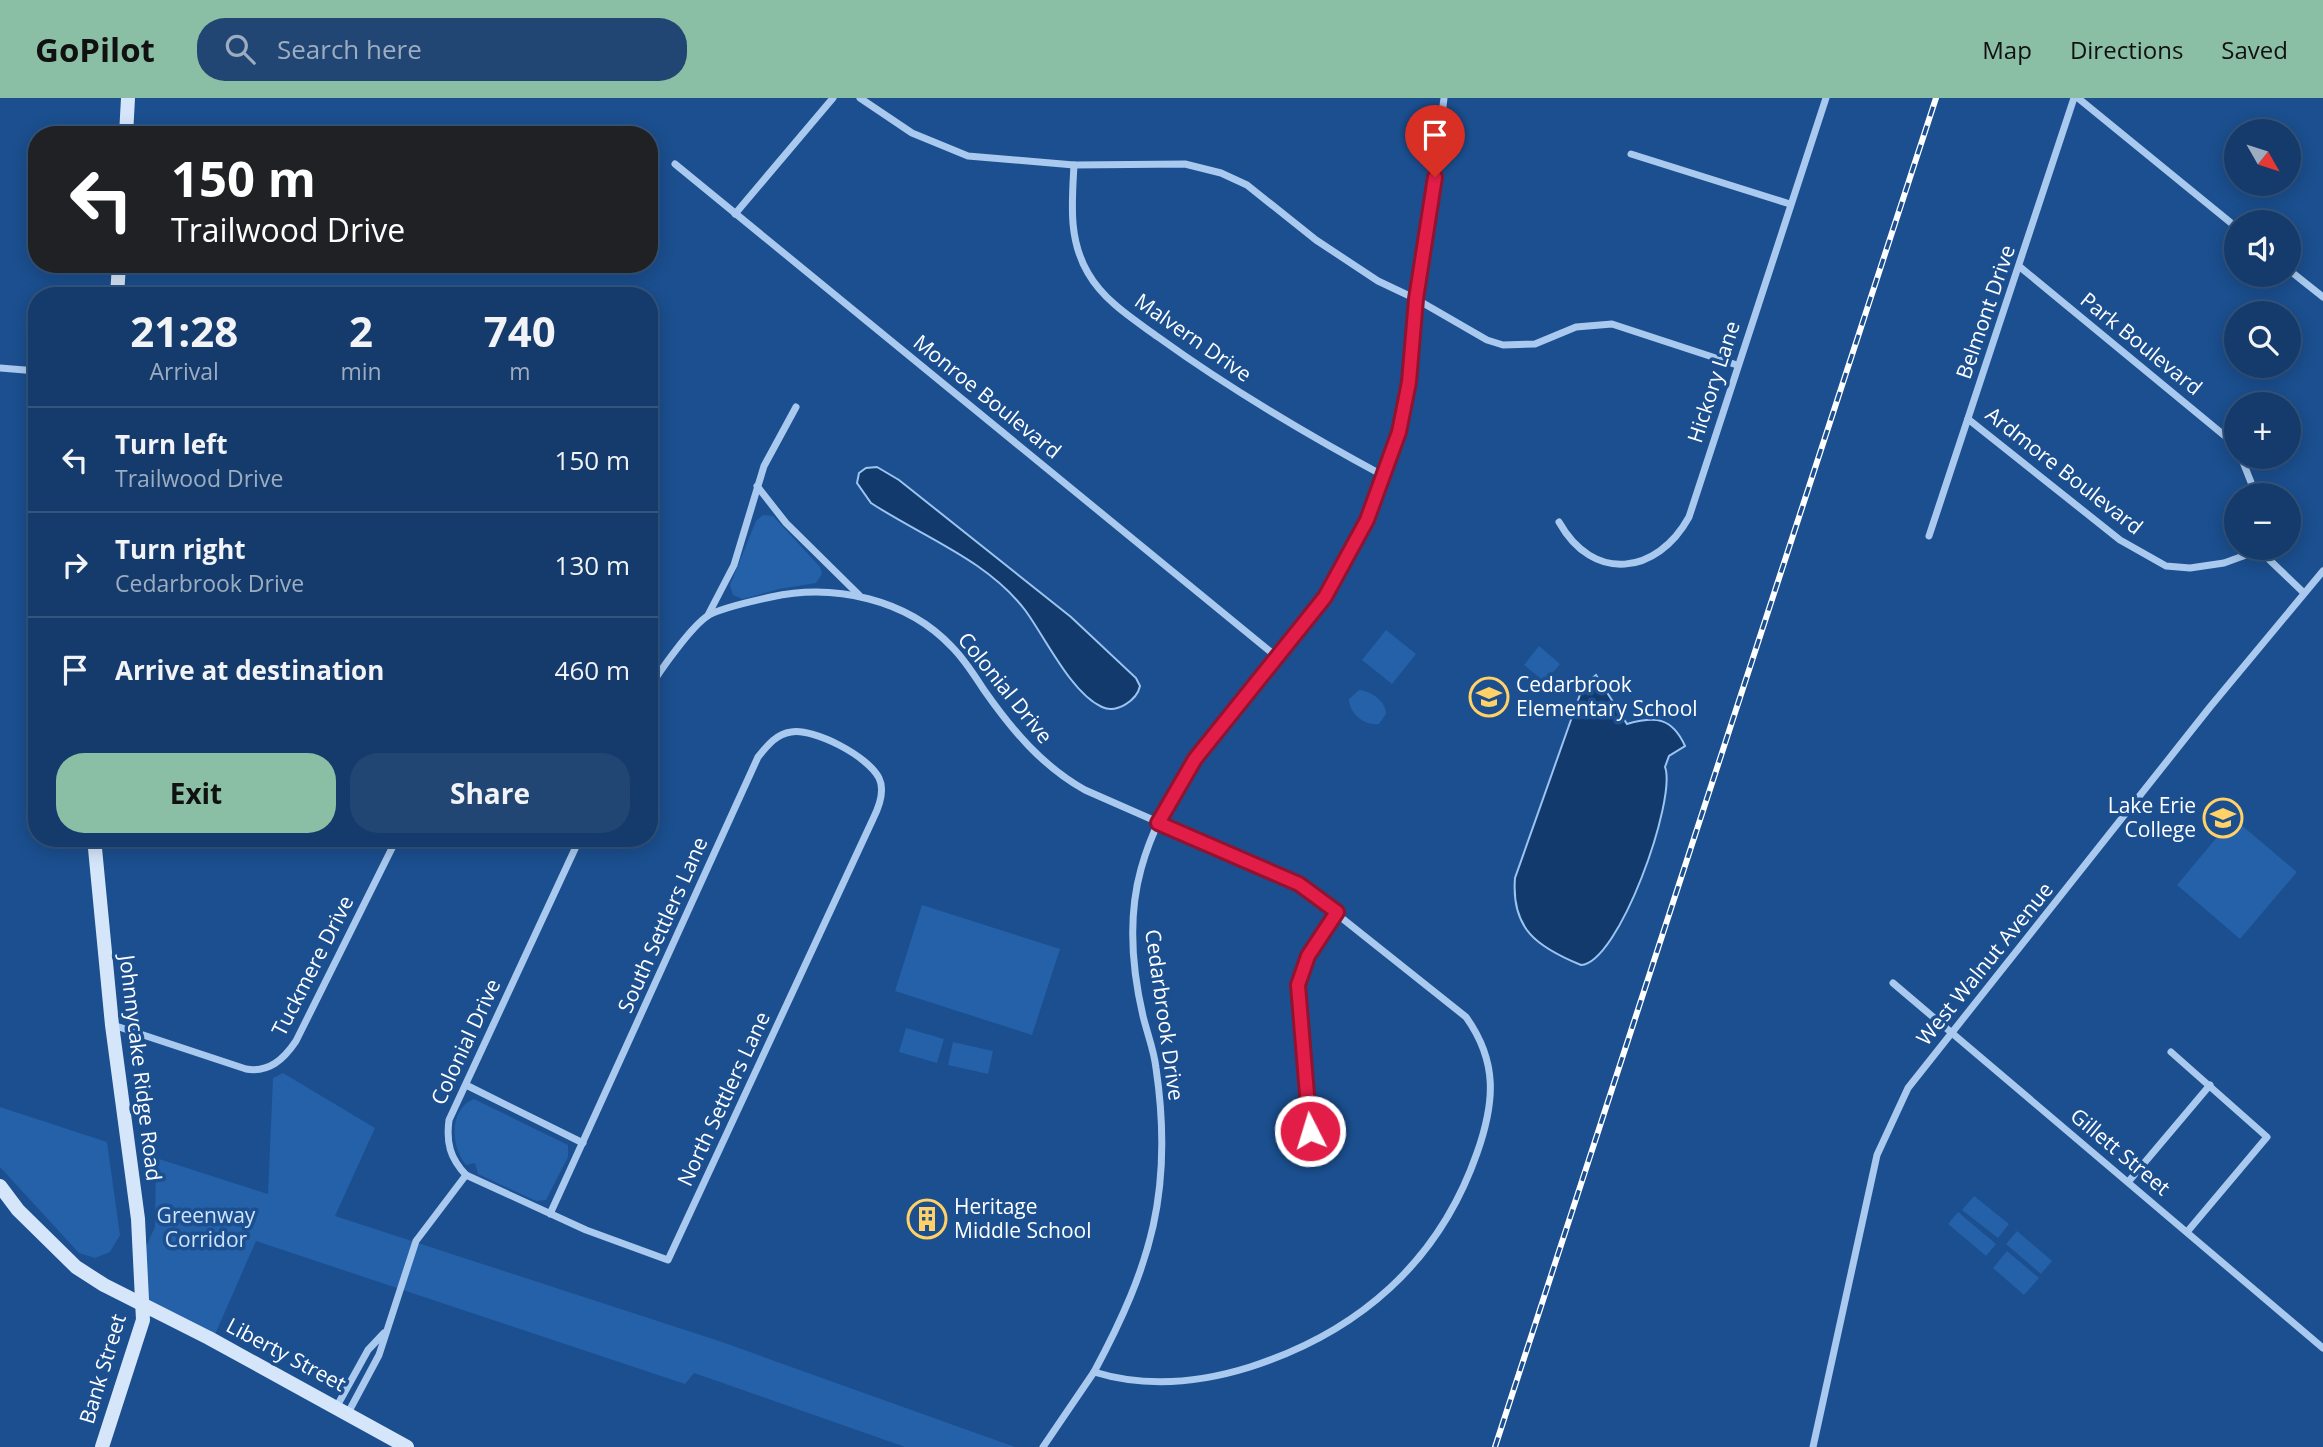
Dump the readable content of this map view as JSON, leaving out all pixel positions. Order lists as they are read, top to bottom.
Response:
{
  "streets": {
    "main road": ["Johnnycake Ridge Road", "Liberty Street", "Bank Street"],
    "street": [
      "Belmont Drive",
      "Malvern Drive",
      "Park Boulevard",
      "Hickory Lane",
      "Monroe Boulevard",
      "Ardmore Boulevard",
      "Colonial Drive",
      "South Settlers Lane",
      "West Walnut Avenue",
      "Tuckmere Drive",
      "Cedarbrook Drive",
      "North Settlers Lane",
      "Gillett Street"
    ]
  },
  "crossings": [
    ["Belmont Drive", "Park Boulevard"],
    ["Belmont Drive", "Ardmore Boulevard"],
    ["Malvern Drive", "Cedarbrook Drive"],
    ["Monroe Boulevard", "Cedarbrook Drive"],
    ["Colonial Drive", "Cedarbrook Drive"],
    ["Colonial Drive", "North Settlers Lane"],
    ["South Settlers Lane", "North Settlers Lane"],
    ["West Walnut Avenue", "Gillett Street"],
    ["Tuckmere Drive", "Johnnycake Ridge Road"],
    ["Johnnycake Ridge Road", "Liberty Street"],
    ["Johnnycake Ridge Road", "Bank Street"],
    ["Liberty Street", "Bank Street"]
  ],
  "parks": ["Greenway Corridor"],
  "places": {
    "school or university": ["Cedarbrook Elementary School", "Lake Erie College"],
    "building": ["Heritage Middle School"]
  },
  "north": "bottom right",
  "page": {
    "header": "GoPilot",
    "search": "Search here",
    "nav": ["Map", "Directions", "Saved"],
    "map_buttons": ["+", "−"],
    "turn": ["150 m", "Trailwood Drive"],
    "eta": [
      "21:28",
      "Arrival",
      "2",
      "min",
      "740",
      "m"
    ],
    "list": [
      {
        "name": "Turn left",
        "note": "Trailwood Drive",
        "value": "150 m"
      },
      {
        "name": "Turn right",
        "note": "Cedarbrook Drive",
        "value": "130 m"
      },
      {
        "name": "Arrive at destination",
        "value": "460 m"
      }
    ],
    "buttons": ["Exit", "Share"]
  }
}
